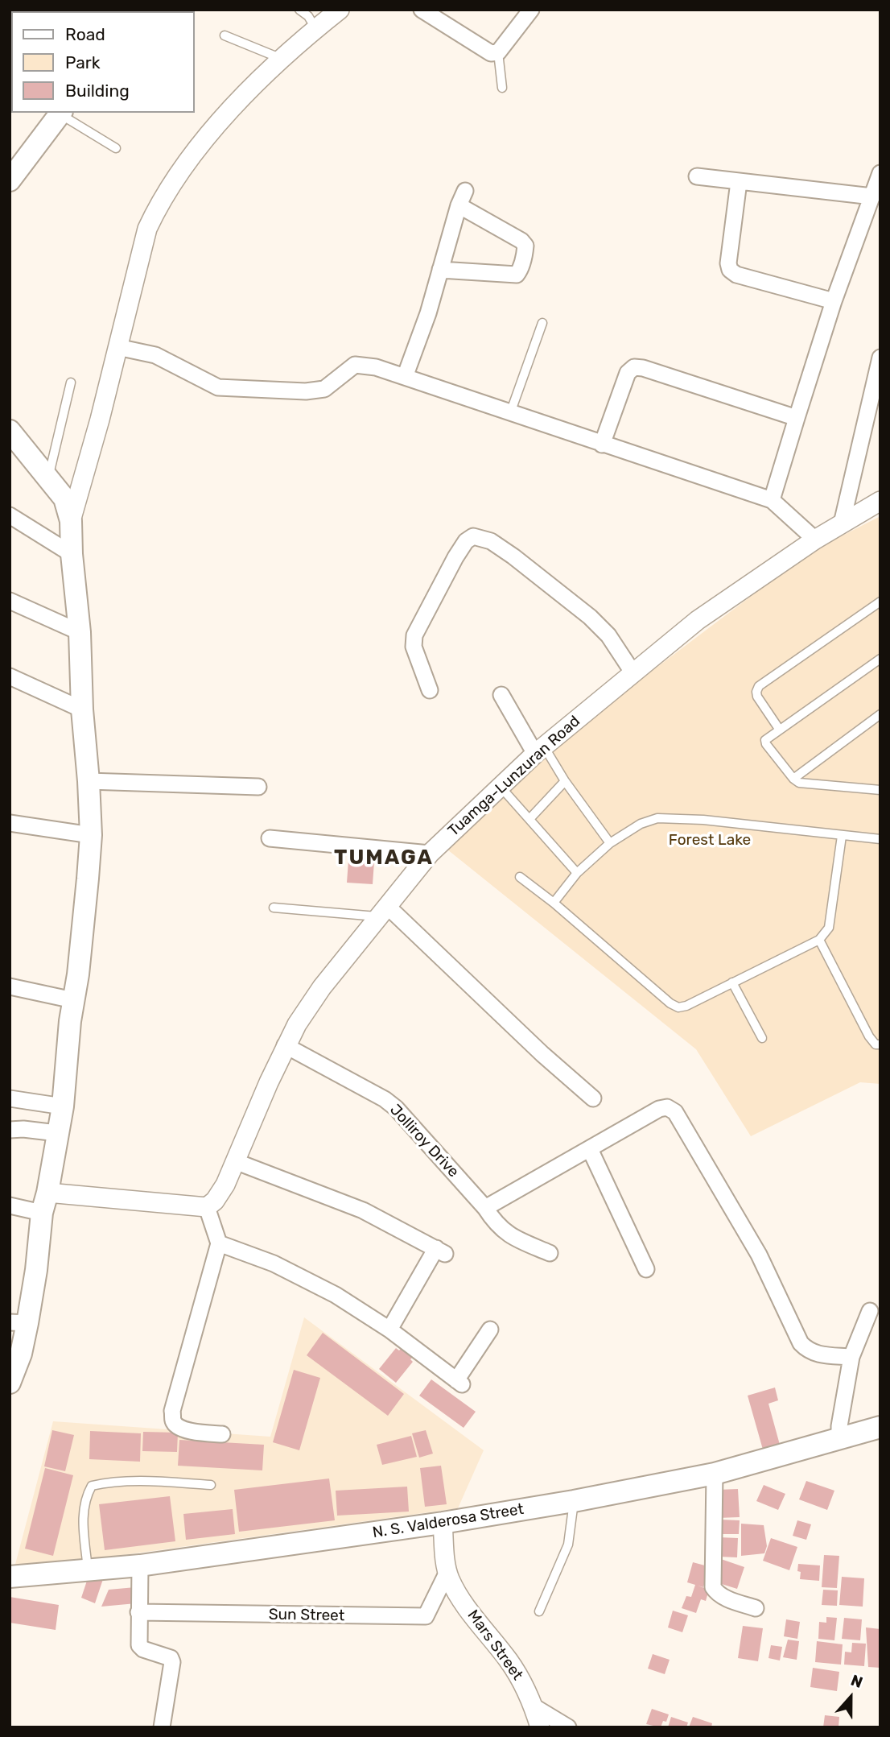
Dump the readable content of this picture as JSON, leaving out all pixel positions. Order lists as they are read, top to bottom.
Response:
{
  "streets": {
    "main road": ["N. S. Valderosa Street"],
    "street": [
      "Tuamga-Lunzuran Road",
      "Jolliroy Drive",
      "Sun Street",
      "Mars Street"
    ]
  },
  "crossings": [
    ["Tuamga-Lunzuran Road", "Jolliroy Drive"],
    ["Sun Street", "Mars Street"]
  ],
  "districts": ["TUMAGA"],
  "parks": ["Forest Lake"],
  "legend": ["Road", "Park", "Building"],
  "north": "top"
}
